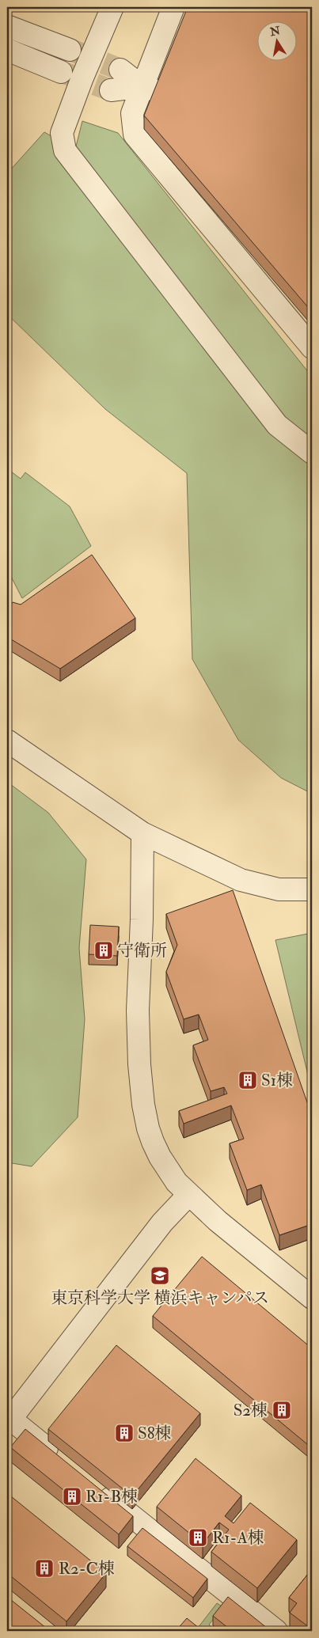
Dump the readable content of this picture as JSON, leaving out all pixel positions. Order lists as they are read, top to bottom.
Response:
{
  "places": {
    "building": [
      "守衛所",
      "S1棟",
      "S2棟",
      "S8棟",
      "R1-B棟",
      "R1-A棟",
      "R2-C棟"
    ],
    "school or university": ["東京科学大学 横浜キャンパス"]
  },
  "north": "top"
}
